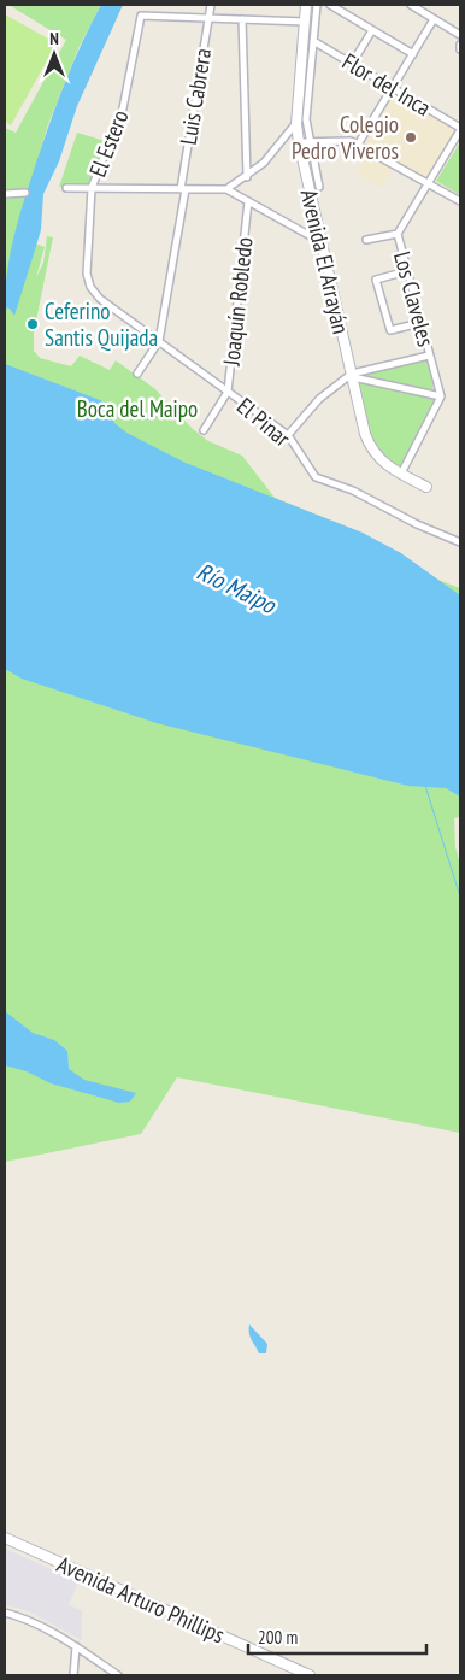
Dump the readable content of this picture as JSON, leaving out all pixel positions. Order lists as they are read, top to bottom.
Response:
{
  "streets": {
    "street": [
      "Flor del Inca",
      "Luis Cabrera",
      "El Estero",
      "Avenida El Arrayán",
      "Los Claveles",
      "Joaquín Robledo",
      "El Pinar",
      "Avenida Arturo Phillips"
    ]
  },
  "crossings": [
    ["Flor del Inca", "Avenida El Arrayán"],
    ["Flor del Inca", "Los Claveles"],
    ["Luis Cabrera", "El Estero"],
    ["Luis Cabrera", "El Pinar"],
    ["El Estero", "El Pinar"],
    ["Joaquín Robledo", "El Pinar"]
  ],
  "water": ["Río Maipo"],
  "parks": ["Boca del Maipo"],
  "places": ["Colegio Pedro Viveros", "Ceferino Santis Quijada"],
  "scale_bar": "200 m",
  "north": "top"
}
